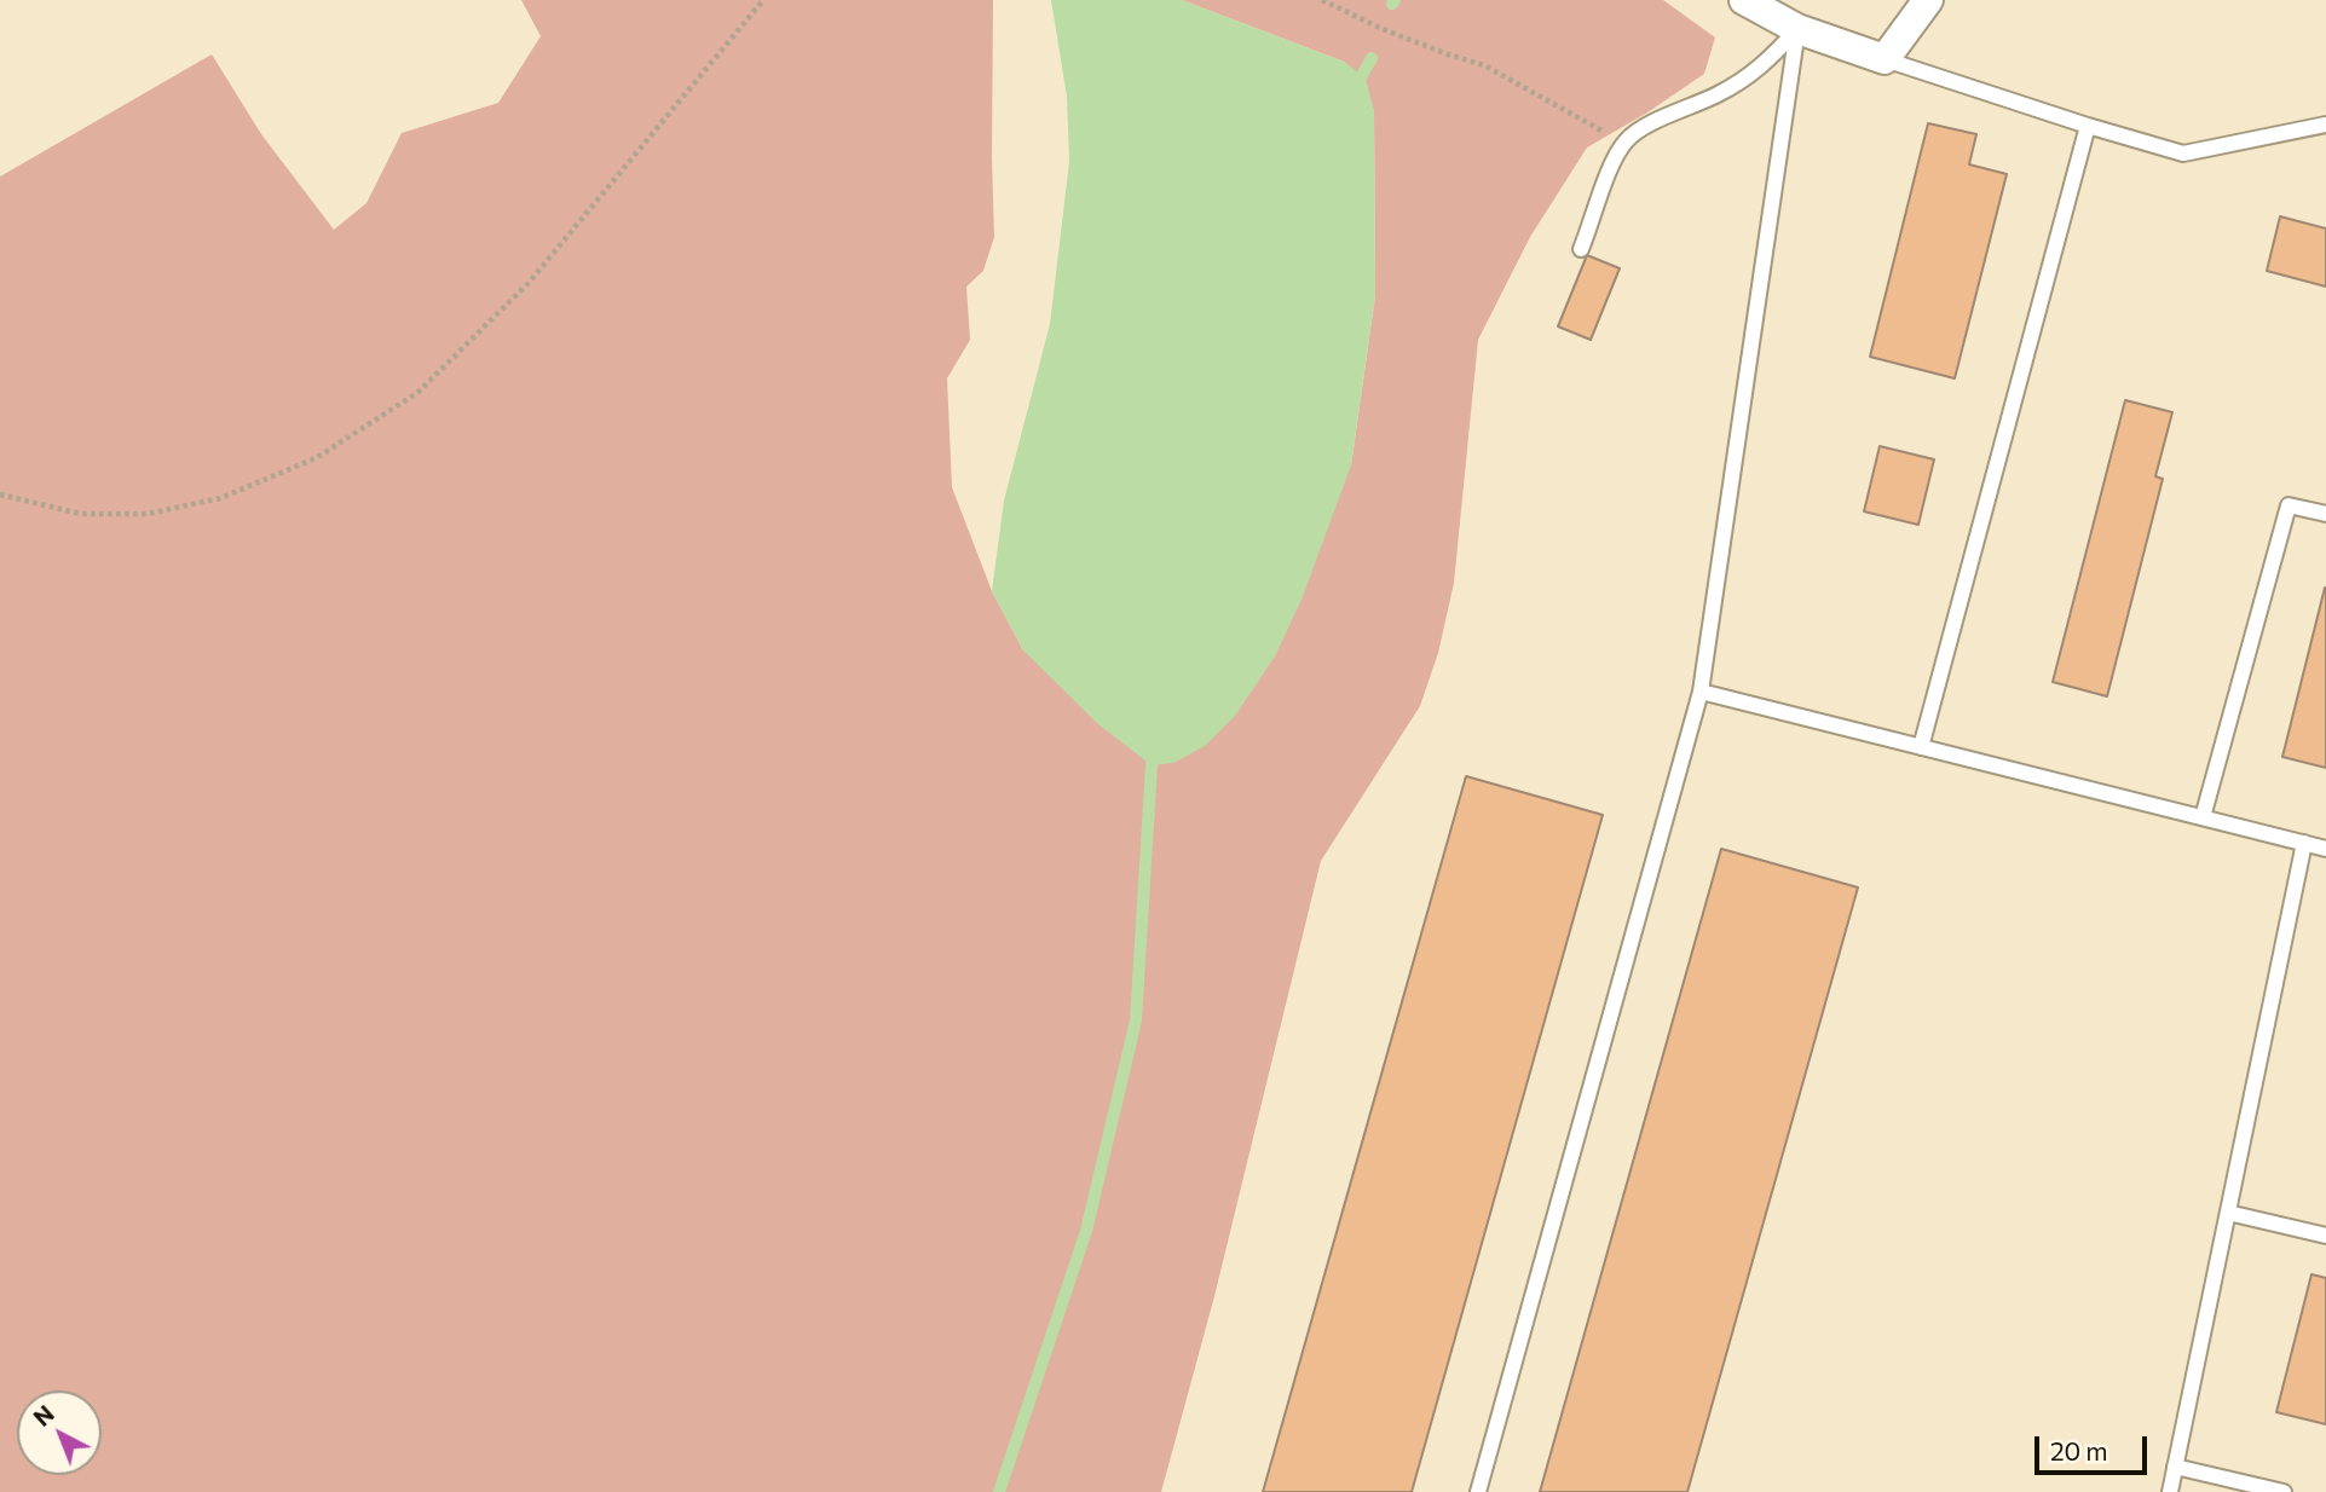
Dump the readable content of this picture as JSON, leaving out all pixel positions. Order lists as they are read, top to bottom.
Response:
{
  "scale_bar": "20 m",
  "north": "top left"
}
